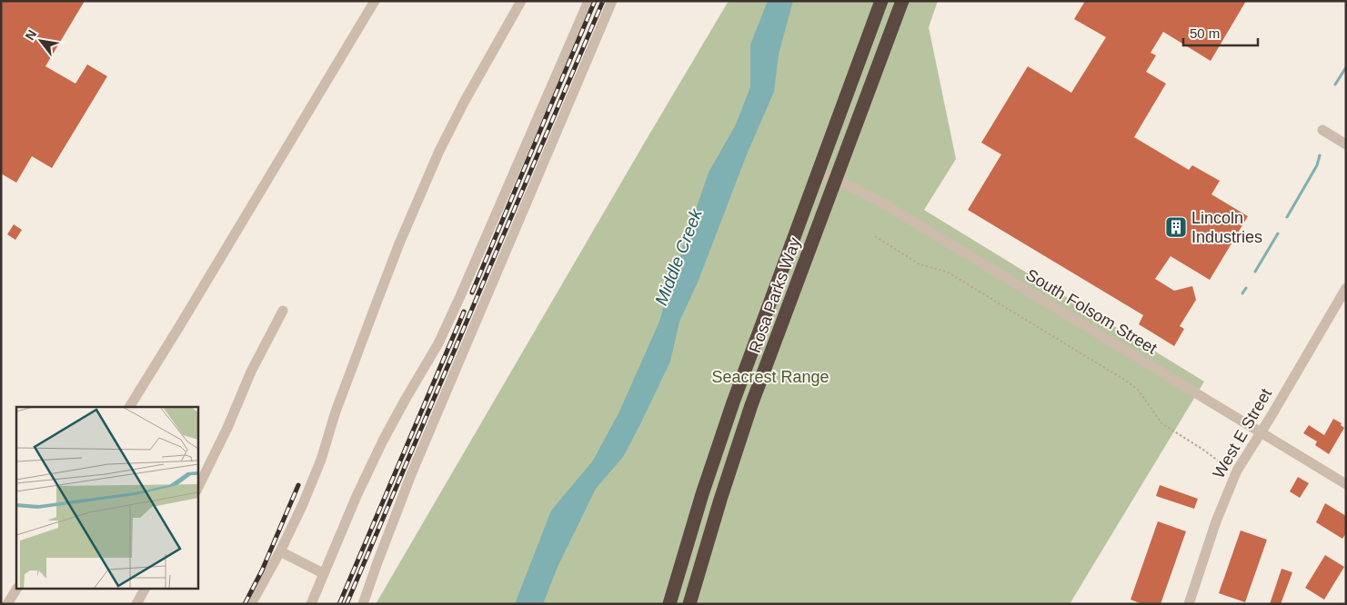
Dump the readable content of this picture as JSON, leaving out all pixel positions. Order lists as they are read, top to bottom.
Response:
{
  "streets": {
    "highway": ["Rosa Parks Way"],
    "street": ["South Folsom Street", "West E Street"]
  },
  "crossings": [
    ["Rosa Parks Way", "South Folsom Street"],
    ["South Folsom Street", "West E Street"]
  ],
  "water": ["Middle Creek"],
  "parks": ["Seacrest Range"],
  "places": {
    "building": ["Lincoln Industries"]
  },
  "scale_bar": "50 m",
  "north": "top left"
}
